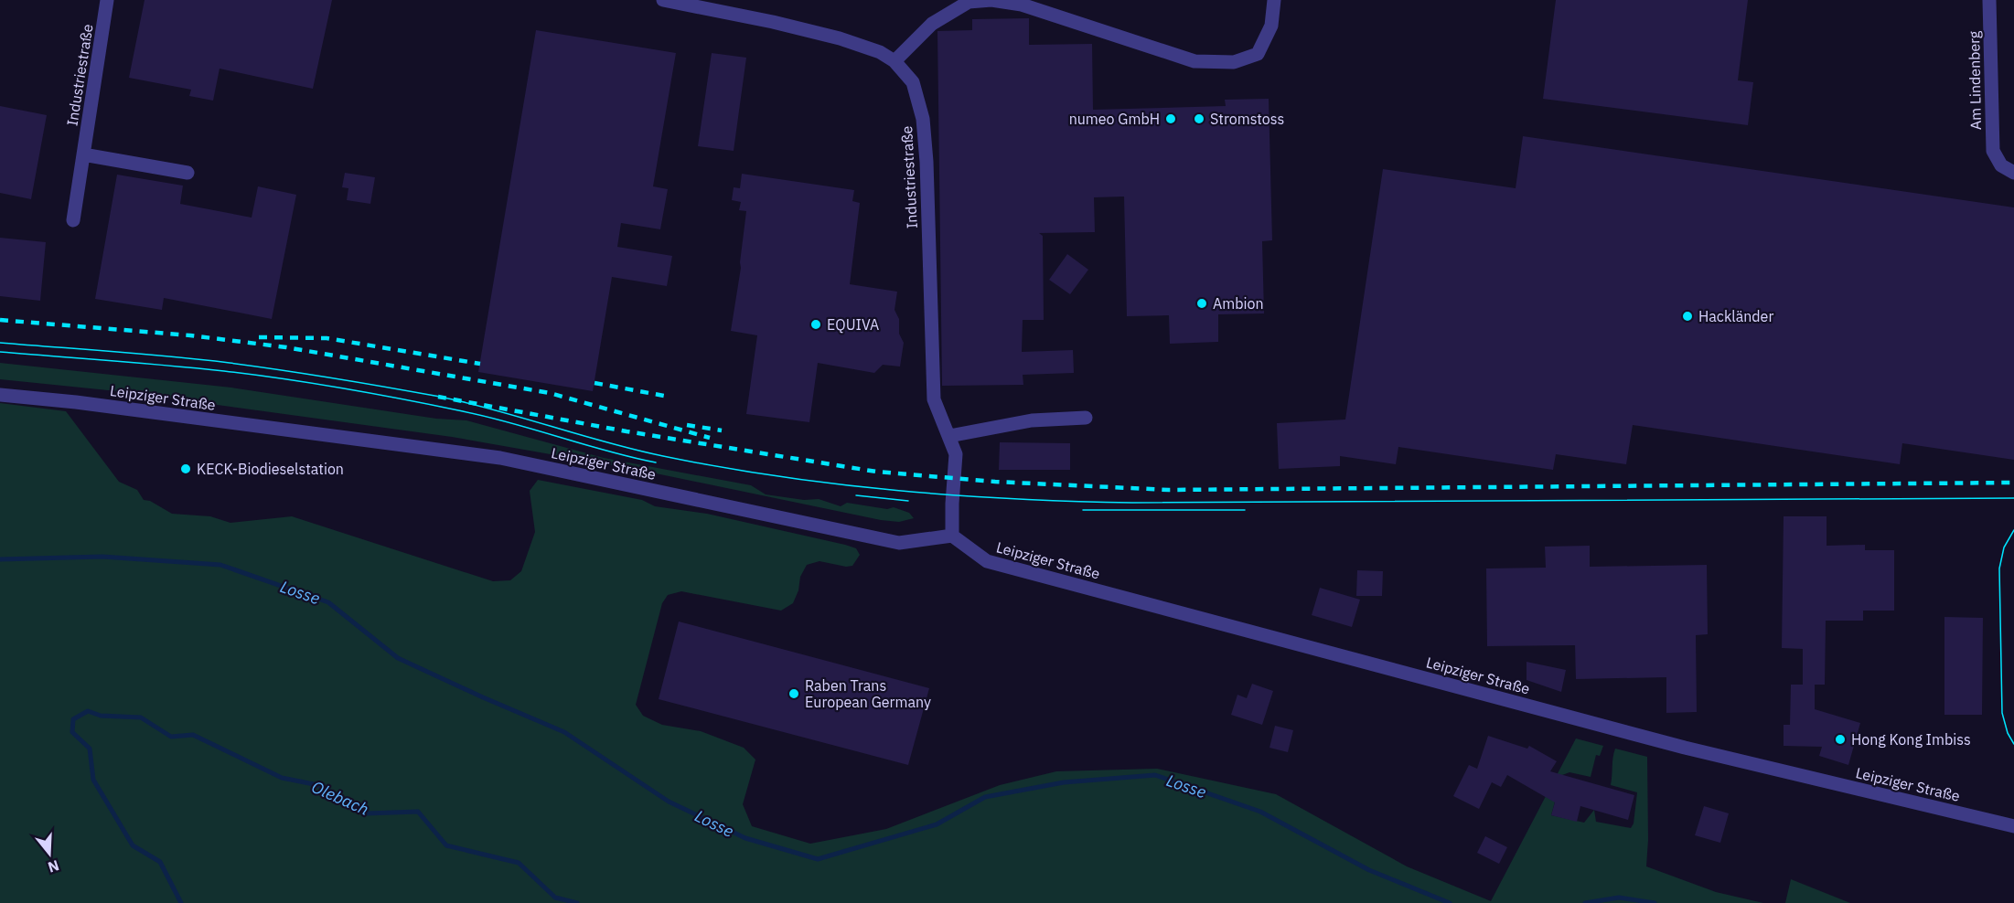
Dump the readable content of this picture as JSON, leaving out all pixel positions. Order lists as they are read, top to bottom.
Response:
{
  "streets": {
    "street": ["Industriestraße", "Am Lindenberg", "Leipziger Straße"]
  },
  "crossings": [
    ["Industriestraße", "Leipziger Straße"]
  ],
  "water": ["Losse", "Olebach"],
  "places": [
    "numeo GmbH",
    "Stromstoss",
    "Ambion",
    "Hackländer",
    "EQUIVA",
    "KECK-Biodieselstation",
    "Raben Trans European Germany",
    "Hong Kong Imbiss"
  ],
  "north": "bottom"
}
